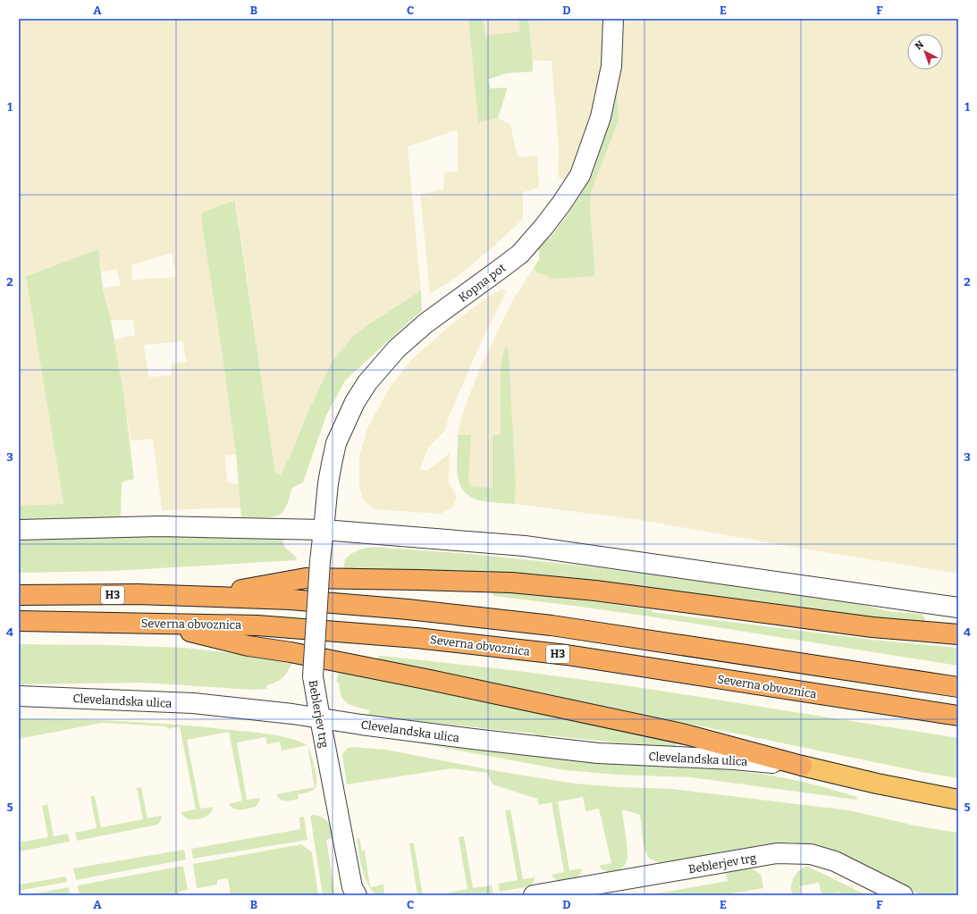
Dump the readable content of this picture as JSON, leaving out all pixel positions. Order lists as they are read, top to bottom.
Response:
{
  "streets": {
    "highway": ["H3", "Severna obvoznica"],
    "street": ["Kopna pot", "Clevelandska ulica", "Beblerjev trg"]
  },
  "crossings": [
    ["Kopna pot", "Beblerjev trg"],
    ["Clevelandska ulica", "Beblerjev trg"]
  ],
  "north": "top left",
  "grid": {
    "columns": [
      "A",
      "B",
      "C",
      "D",
      "E",
      "F"
    ],
    "rows": [
      "1",
      "2",
      "3",
      "4",
      "5"
    ]
  }
}
